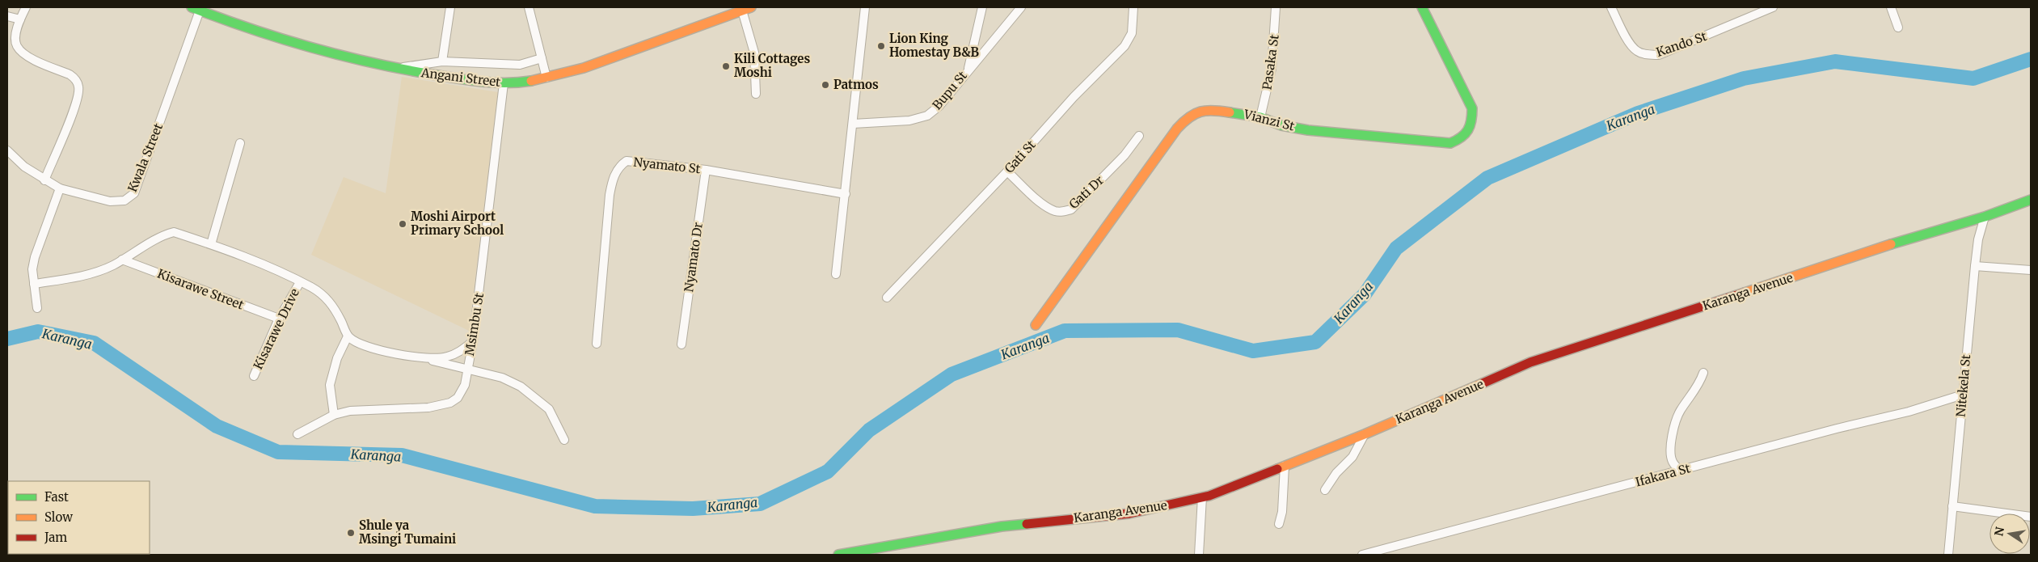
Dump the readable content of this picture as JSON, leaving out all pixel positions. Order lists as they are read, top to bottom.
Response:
{
  "streets": {
    "street": [
      "Kando St",
      "Pasaka St",
      "Angani Street",
      "Bupu St",
      "Vianzi St",
      "Gati St",
      "Kwala Street",
      "Nyamato St",
      "Gati Dr",
      "Nyamato Dr",
      "Kisarawe Street",
      "Karanga Avenue",
      "Msimbu St",
      "Kisarawe Drive",
      "Nitekela St",
      "Ifakara St"
    ]
  },
  "crossings": [
    ["Pasaka St", "Vianzi St"],
    ["Angani Street", "Kwala Street"],
    ["Angani Street", "Msimbu St"],
    ["Gati St", "Gati Dr"],
    ["Nyamato St", "Nyamato Dr"],
    ["Kisarawe Street", "Kisarawe Drive"],
    ["Karanga Avenue", "Nitekela St"],
    ["Nitekela St", "Ifakara St"]
  ],
  "water": ["Karanga"],
  "places": [
    "Lion King Homestay B&B",
    "Kili Cottages Moshi",
    "Patmos",
    "Moshi Airport Primary School",
    "Shule ya Msingi Tumaini"
  ],
  "legend": ["Fast", "Slow", "Jam"],
  "north": "left"
}
